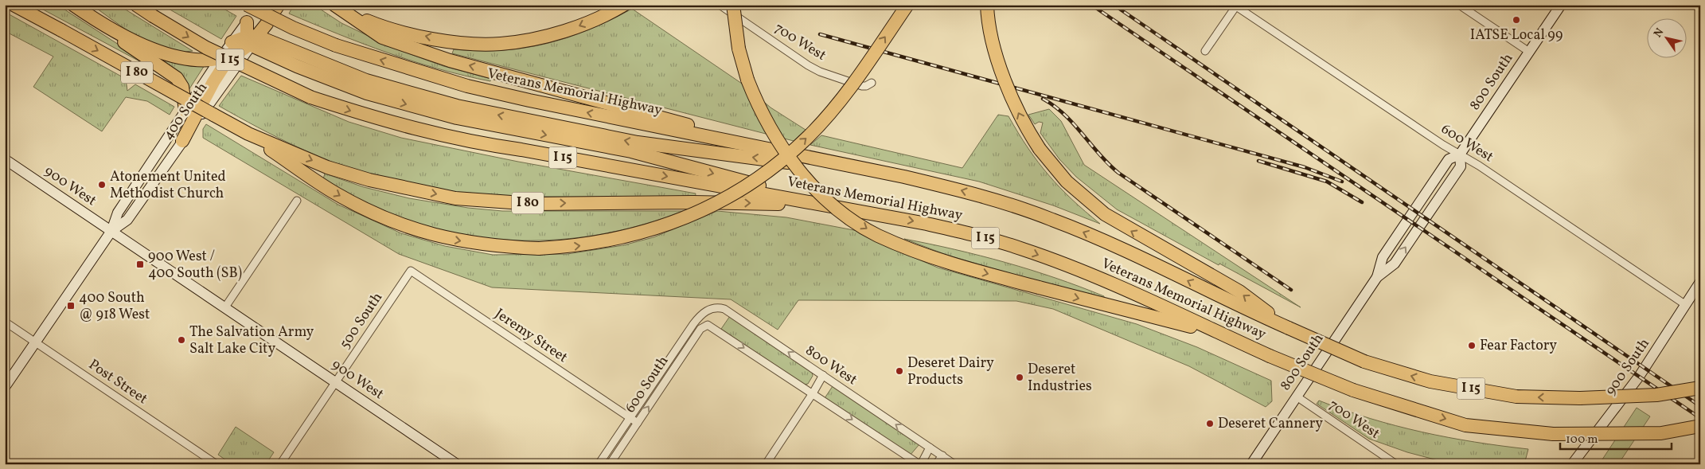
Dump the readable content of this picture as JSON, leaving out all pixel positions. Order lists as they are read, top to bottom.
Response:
{
  "streets": {
    "highway": ["I 15", "I 80", "Veterans Memorial Highway"],
    "main road": [
      "800 South",
      "400 South",
      "900 West",
      "900 South"
    ],
    "street": [
      "700 West",
      "600 West",
      "500 South",
      "Jeremy Street",
      "800 West",
      "Post Street",
      "600 South"
    ]
  },
  "crossings": [
    ["700 West", "800 South"],
    ["I 80", "Veterans Memorial Highway"],
    ["800 South", "600 West"],
    ["400 South", "900 West"],
    ["400 South", "Post Street"],
    ["600 West", "900 South"],
    ["900 West", "500 South"],
    ["500 South", "Jeremy Street"],
    ["Jeremy Street", "600 South"],
    ["800 West", "600 South"]
  ],
  "places": {
    "other": [
      "IATSE Local 99",
      "Atonement United Methodist Church",
      "The Salvation Army Salt Lake City",
      "Fear Factory",
      "Deseret Dairy Products",
      "Deseret Industries",
      "Deseret Cannery"
    ],
    "transit": ["900 West / 400 South (SB)", "400 South @ 918 West"]
  },
  "scale_bar": "100 m",
  "north": "top left"
}
